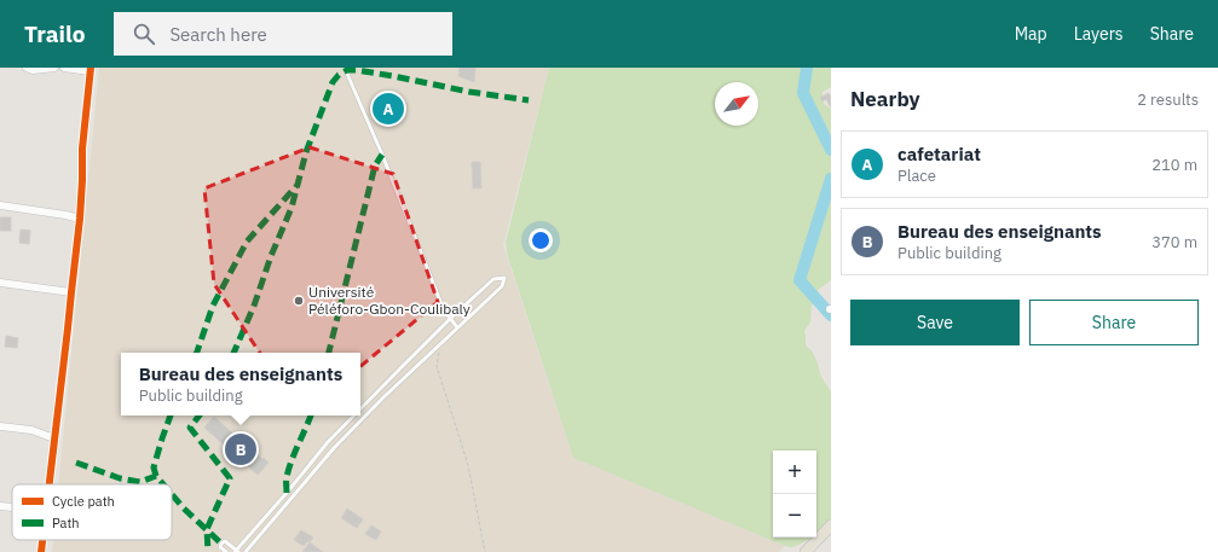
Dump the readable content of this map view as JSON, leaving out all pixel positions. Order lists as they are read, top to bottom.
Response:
{
  "places": ["Université Péléforo-Gbon-Coulibaly"],
  "legend": ["Cycle path", "Path"],
  "north": "top right",
  "page": {
    "header": "Trailo",
    "search": "Search here",
    "nav": ["Map", "Layers", "Share"],
    "heading": ["Nearby", "2 results"],
    "pins": ["A", "B"],
    "list": [
      {
        "mark": "A",
        "name": "cafetariat",
        "note": "Place",
        "value": "210 m"
      },
      {
        "mark": "B",
        "name": "Bureau des enseignants",
        "note": "Public building",
        "value": "370 m"
      }
    ],
    "buttons": ["Save", "Share"],
    "popup": ["Bureau des enseignants", "Public building"],
    "map_buttons": ["+", "−"]
  }
}
